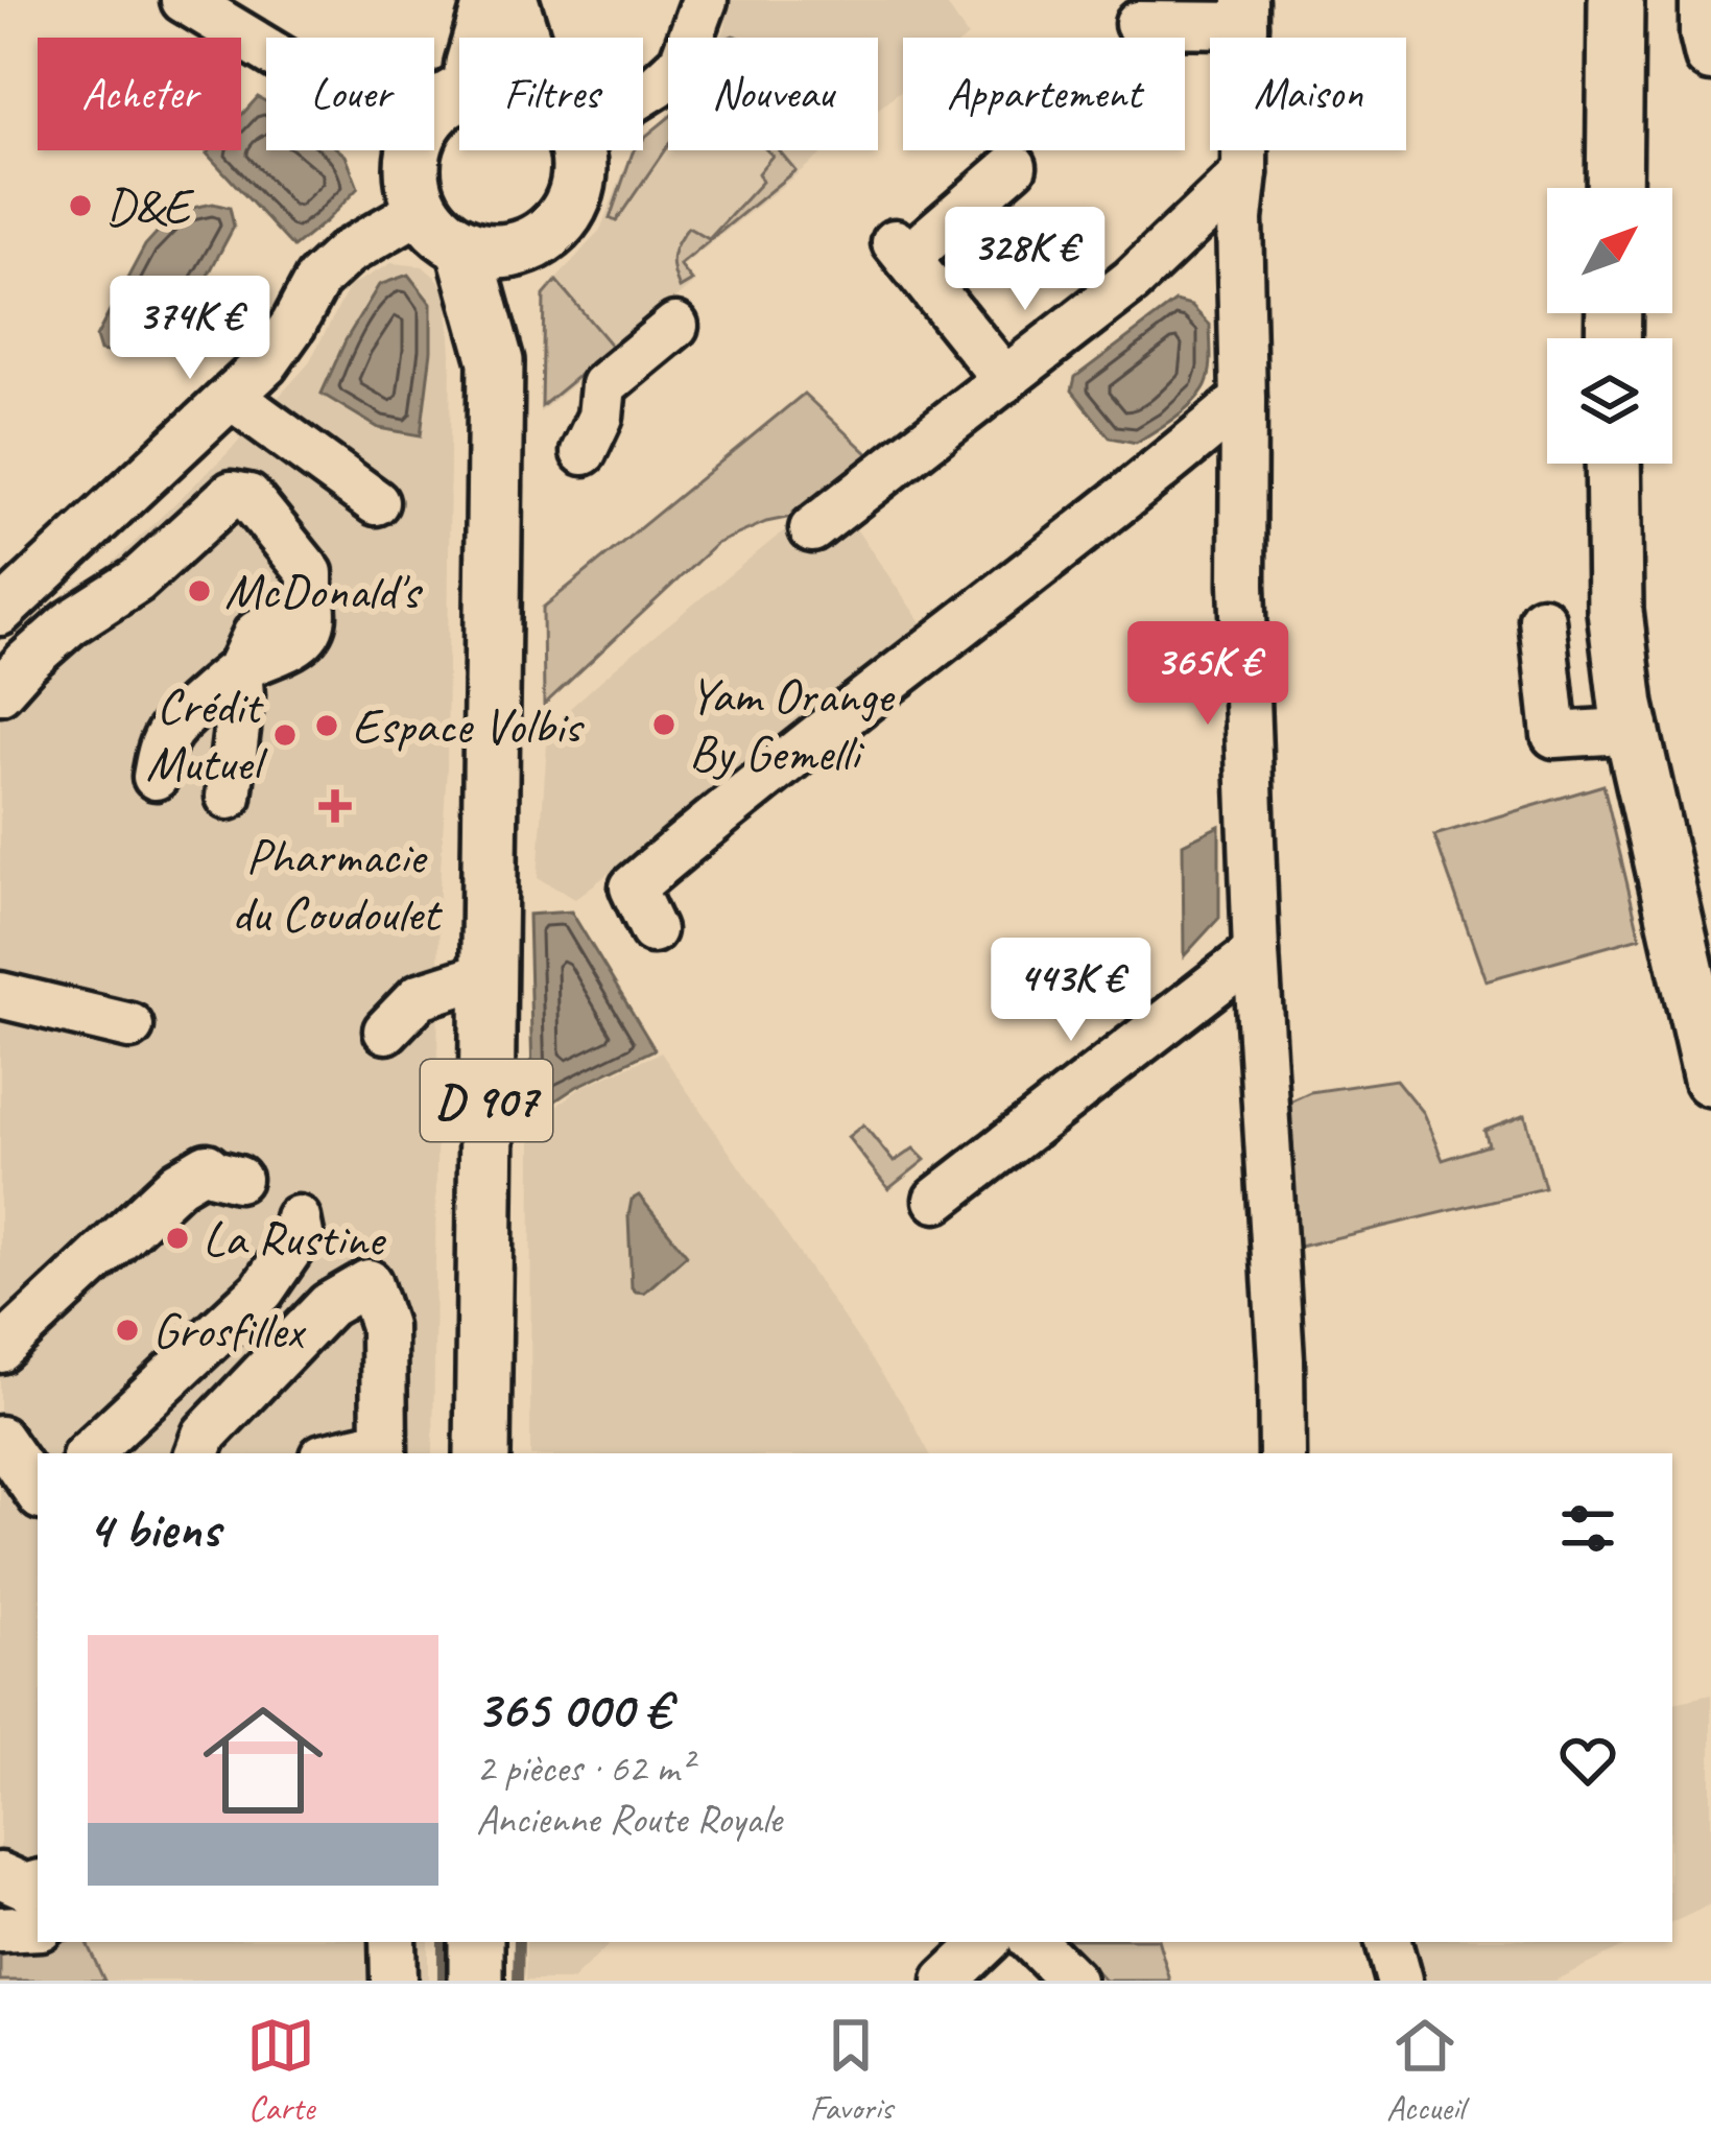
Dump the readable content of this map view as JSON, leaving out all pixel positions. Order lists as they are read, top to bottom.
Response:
{
  "streets": {
    "main road": ["D 907"]
  },
  "places": {
    "other": [
      "D&E",
      "McDonald's",
      "Yam Orange By Gemelli",
      "Espace Volbis",
      "Crédit Mutuel",
      "La Rustine",
      "Grosfillex"
    ],
    "health": ["Pharmacie du Coudoulet"]
  },
  "north": "top right",
  "page": {
    "chip": [
      "Acheter",
      "Louer",
      "Filtres",
      "Nouveau",
      "Appartement",
      "Maison"
    ],
    "price": [
      "328K €",
      "374K €",
      "365K €",
      "443K €"
    ],
    "heading": "4 biens",
    "list": [
      {
        "name": "365 000 €",
        "note": "2 pièces · 62 m² · Ancienne Route Royale"
      }
    ],
    "tabs": ["Carte", "Favoris", "Accueil"]
  }
}
